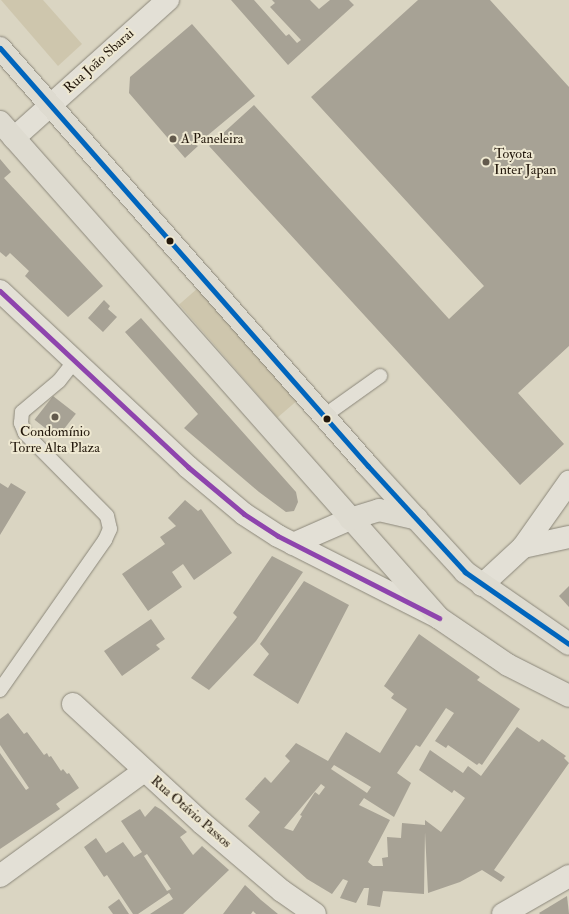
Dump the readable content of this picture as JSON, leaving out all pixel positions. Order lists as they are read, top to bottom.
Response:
{
  "streets": {
    "street": ["Rua João Sbarai", "Rua Otávio Passos"]
  },
  "places": ["A Paneleira", "Toyota Inter Japan", "Condomínio Torre Alta Plaza"]
}
